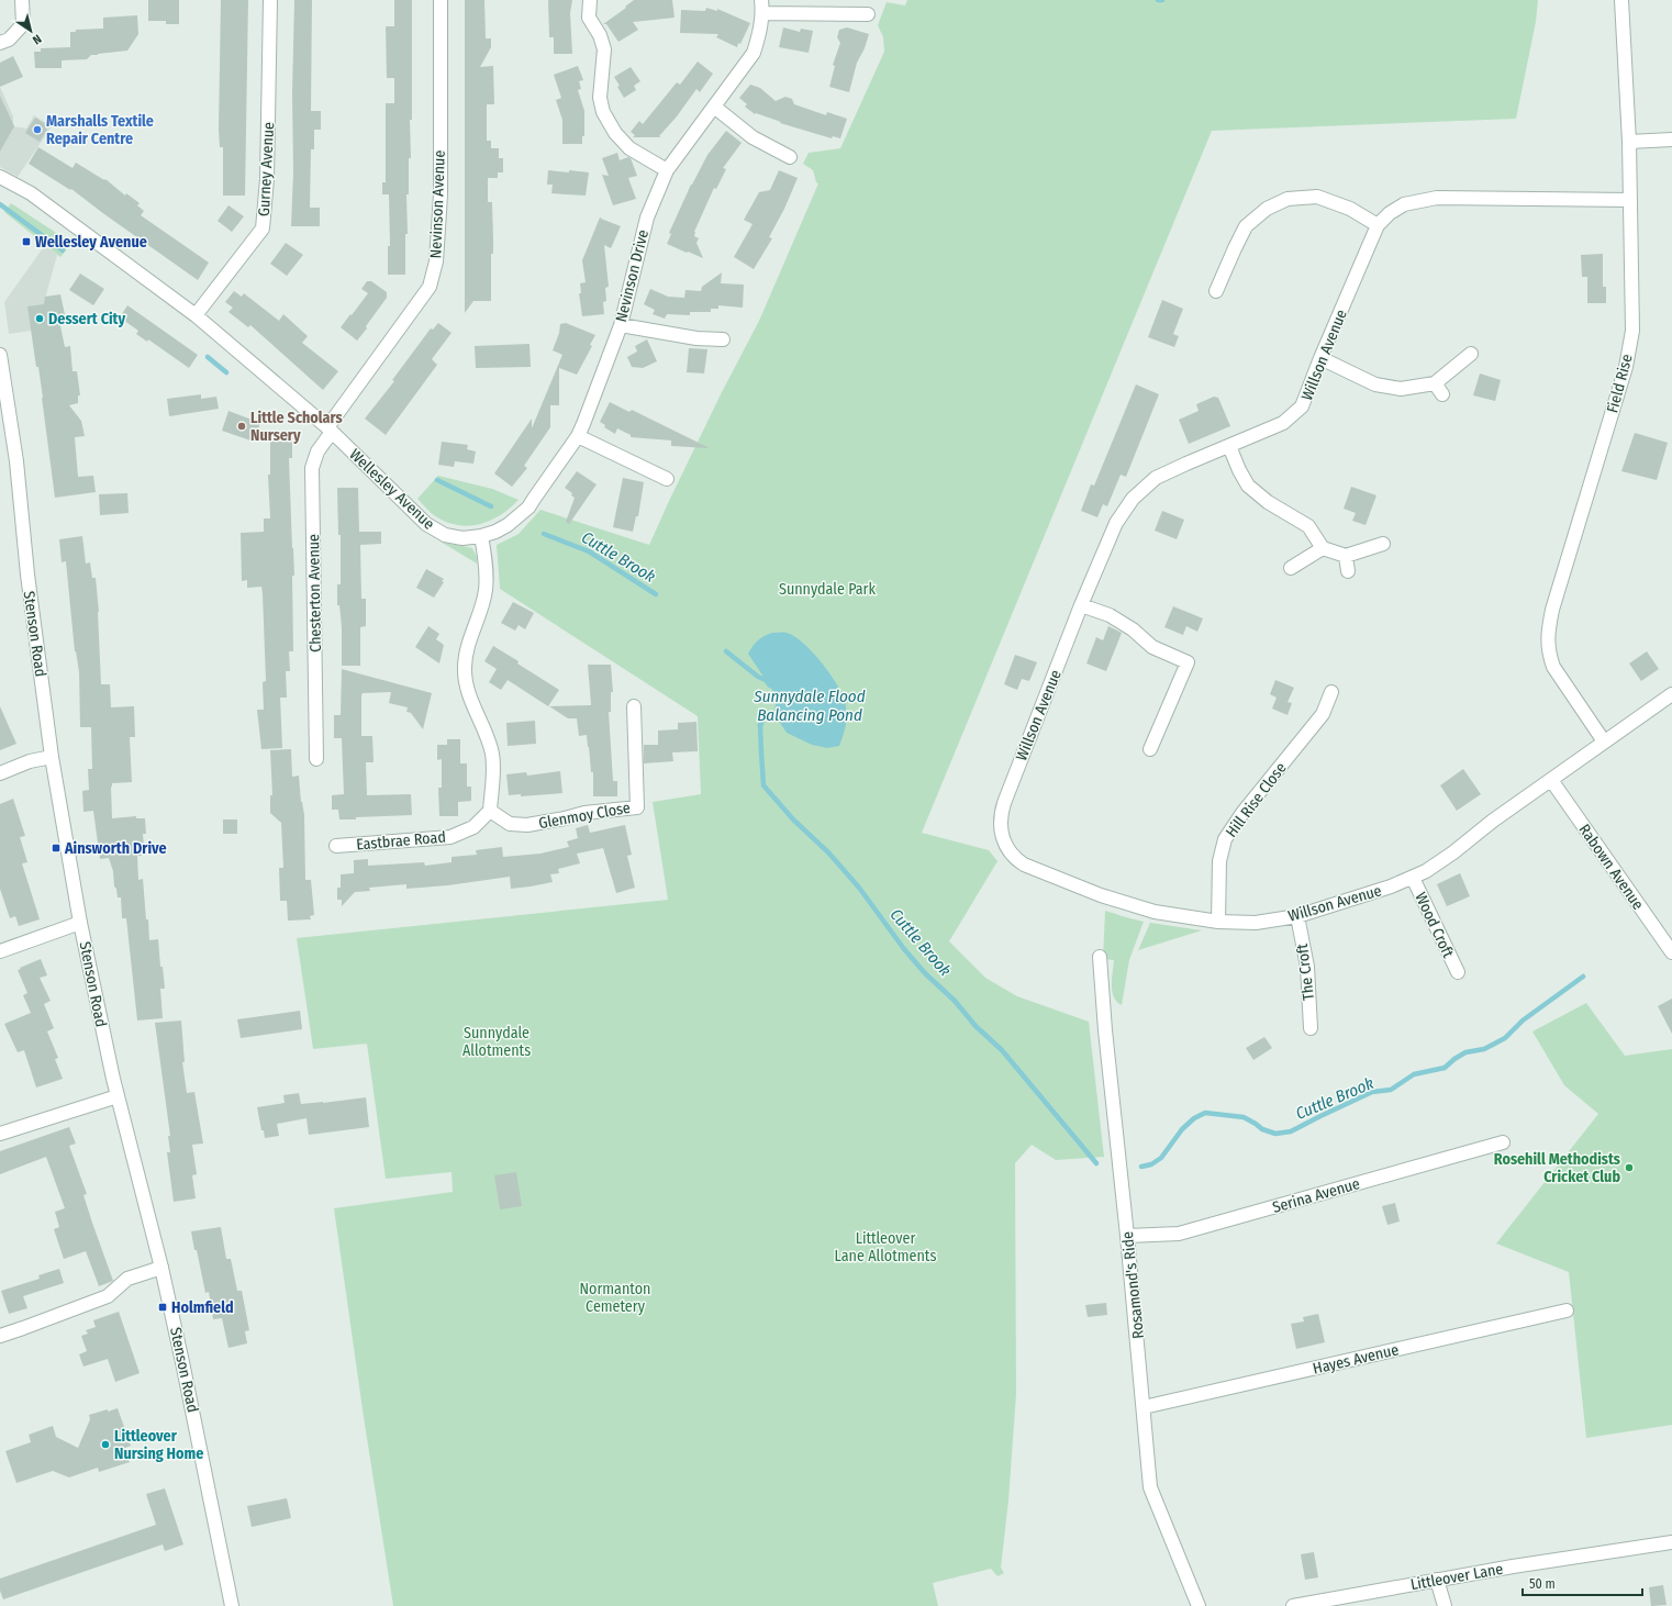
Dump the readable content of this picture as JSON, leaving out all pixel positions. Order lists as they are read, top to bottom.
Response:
{
  "streets": {
    "street": [
      "Gurney Avenue",
      "Nevinson Avenue",
      "Nevinson Drive",
      "Willson Avenue",
      "Field Rise",
      "Wellesley Avenue",
      "Chesterton Avenue",
      "Stenson Road",
      "Hill Rise Close",
      "Glenmoy Close",
      "Eastbrae Road",
      "Rabown Avenue",
      "Wood Croft",
      "The Croft",
      "Serina Avenue",
      "Rosamond's Ride",
      "Hayes Avenue",
      "Littleover Lane"
    ]
  },
  "crossings": [
    ["Gurney Avenue", "Wellesley Avenue"],
    ["Nevinson Avenue", "Wellesley Avenue"],
    ["Nevinson Avenue", "Chesterton Avenue"],
    ["Nevinson Drive", "Wellesley Avenue"],
    ["Willson Avenue", "Field Rise"],
    ["Willson Avenue", "Hill Rise Close"],
    ["Willson Avenue", "Rabown Avenue"],
    ["Willson Avenue", "Wood Croft"],
    ["Willson Avenue", "The Croft"],
    ["Wellesley Avenue", "Chesterton Avenue"],
    ["Glenmoy Close", "Eastbrae Road"],
    ["Serina Avenue", "Rosamond's Ride"],
    ["Rosamond's Ride", "Hayes Avenue"]
  ],
  "water": ["Cuttle Brook", "Sunnydale Flood Balancing Pond"],
  "parks": [
    "Sunnydale Park",
    "Sunnydale Allotments",
    "Littleover Lane Allotments",
    "Normanton Cemetery"
  ],
  "places": {
    "other": [
      "Marshalls Textile Repair Centre",
      "Dessert City",
      "Little Scholars Nursery",
      "Rosehill Methodists Cricket Club",
      "Littleover Nursing Home"
    ],
    "transit": ["Wellesley Avenue", "Ainsworth Drive", "Holmfield"]
  },
  "scale_bar": "50 m",
  "north": "bottom right"
}
